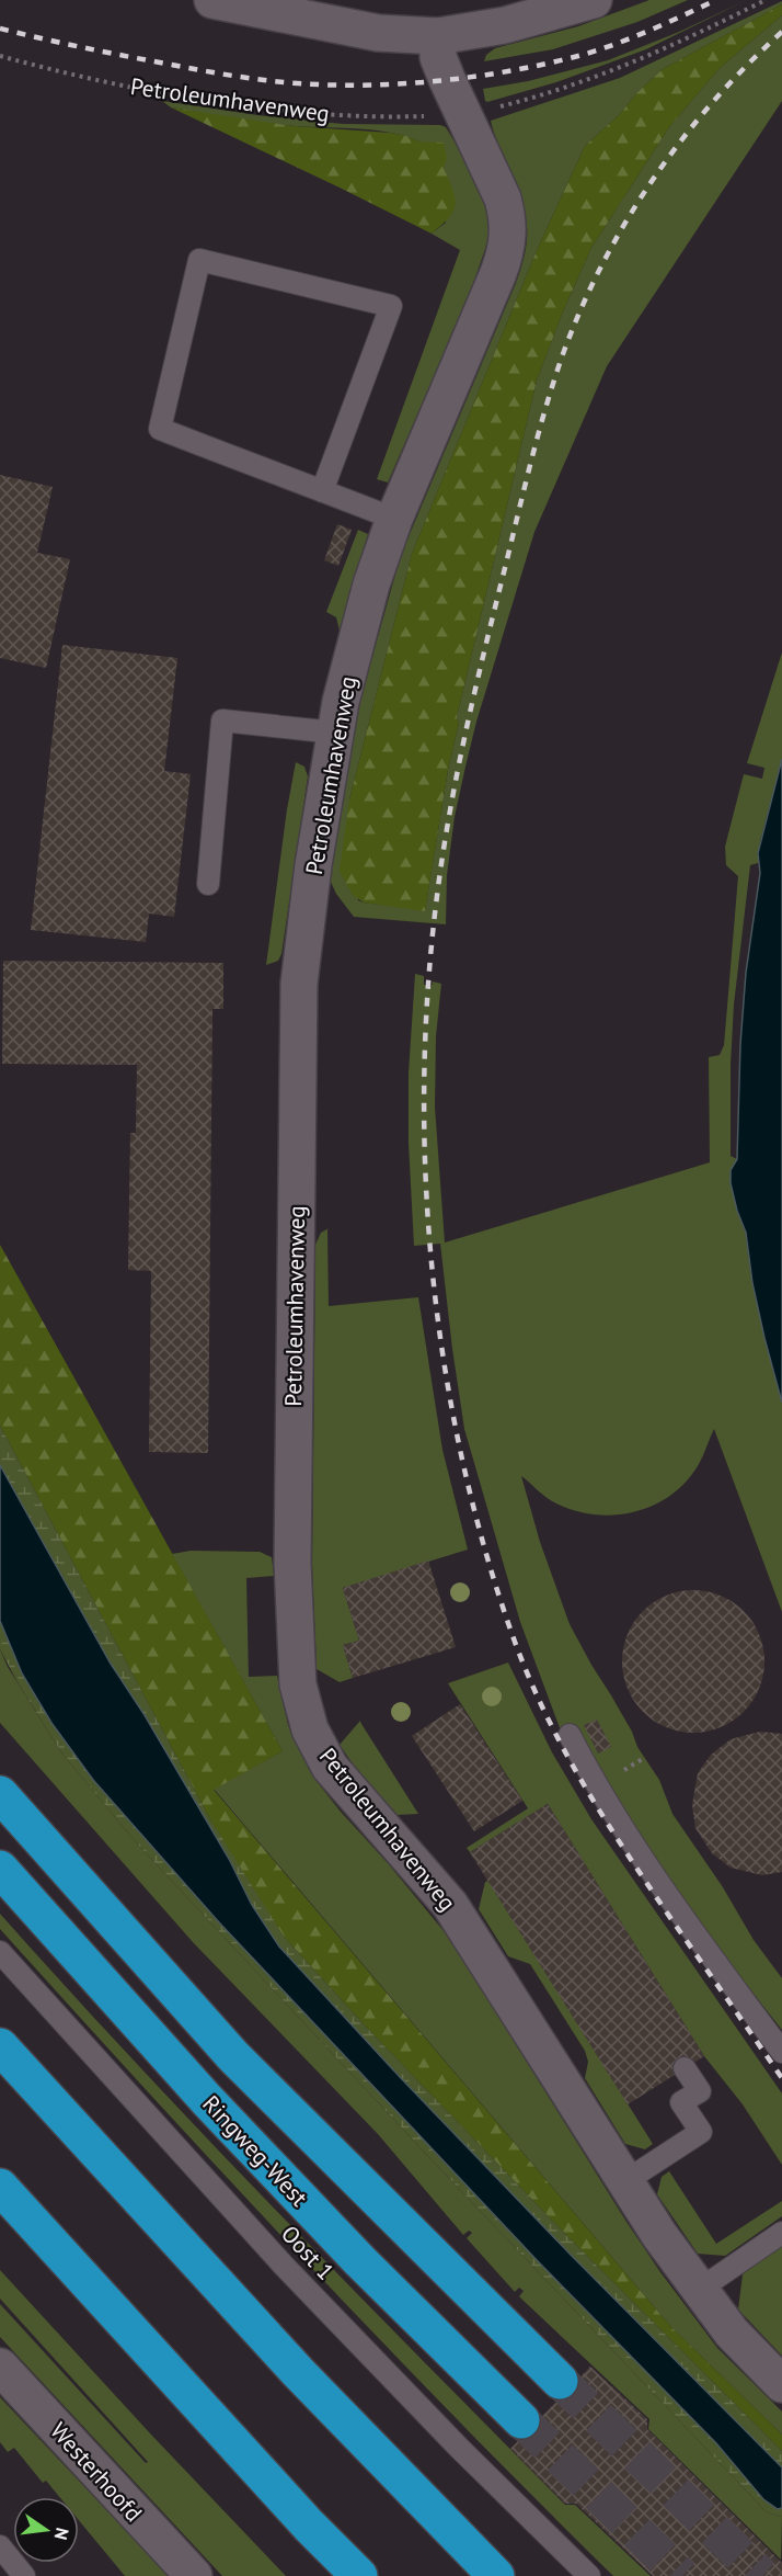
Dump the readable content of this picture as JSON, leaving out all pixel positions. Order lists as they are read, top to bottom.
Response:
{
  "streets": {
    "highway": ["Ringweg-West"],
    "street": ["Petroleumhavenweg", "Westerhoofd"],
    "lane": ["Oost 1"]
  },
  "north": "right"
}
